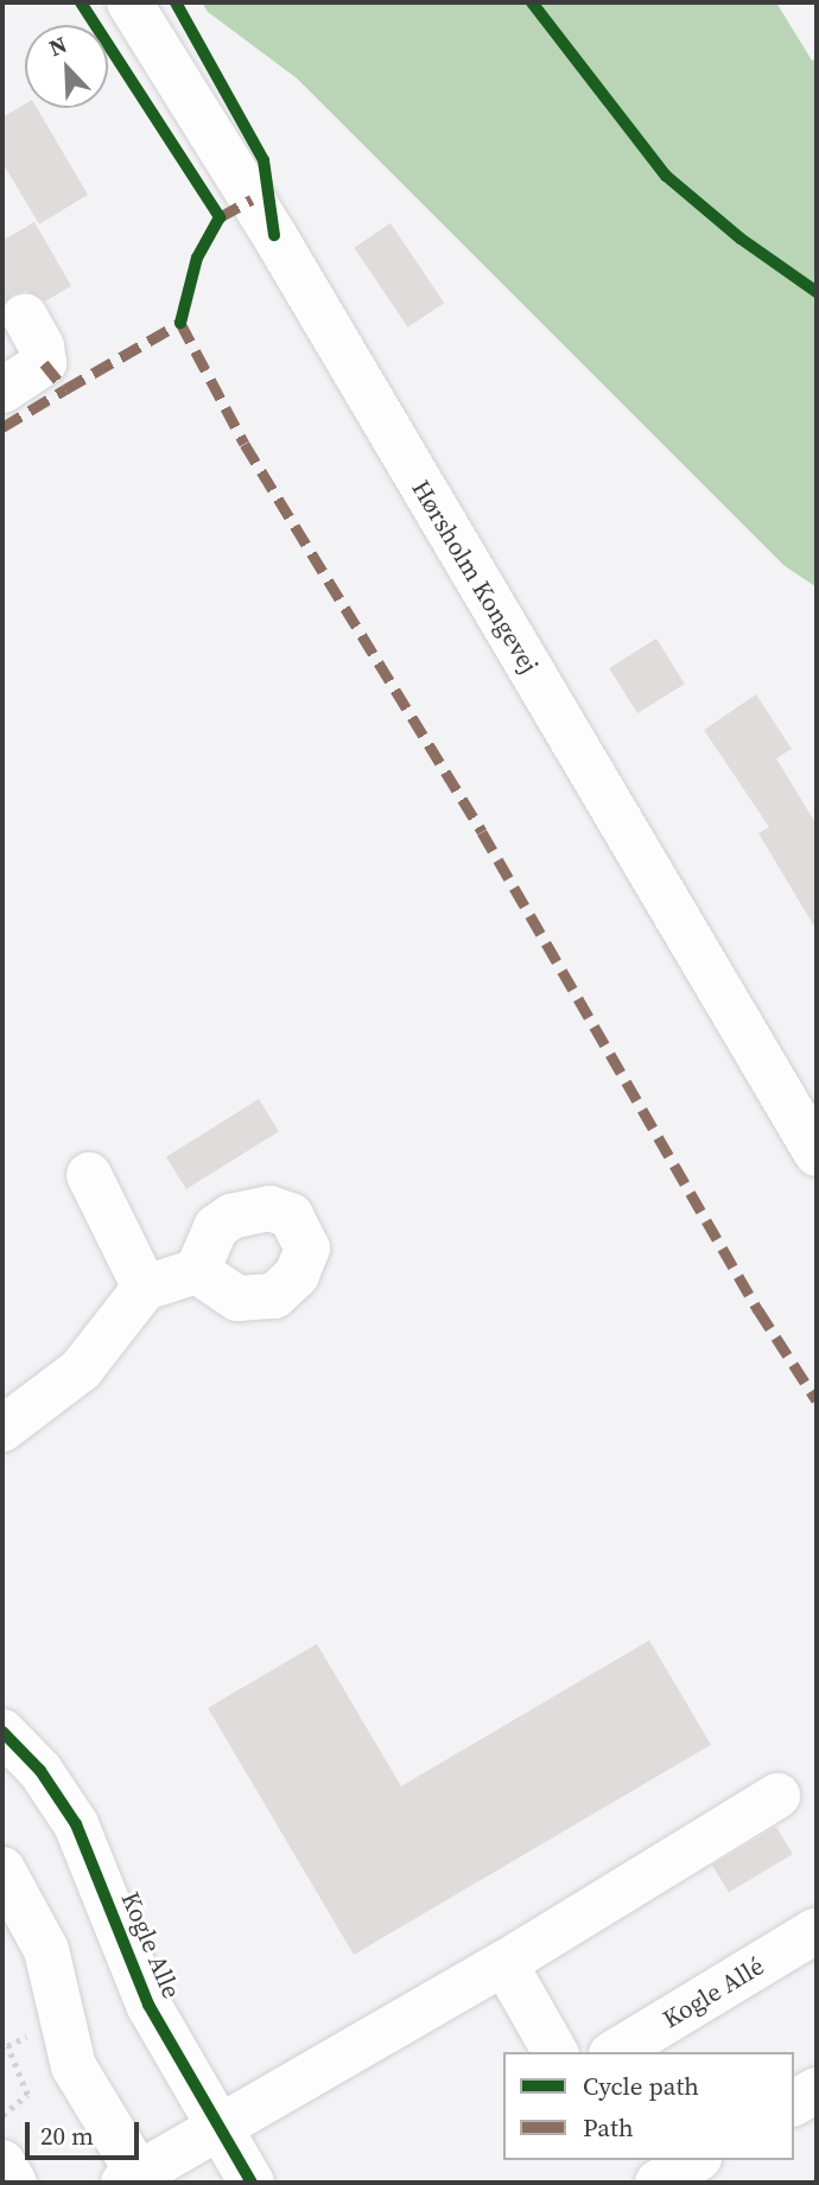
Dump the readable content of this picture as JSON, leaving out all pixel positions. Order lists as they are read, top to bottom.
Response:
{
  "streets": {
    "main road": ["Hørsholm Kongevej", "Kogle Alle", "Kogle Allé"]
  },
  "legend": ["Cycle path", "Path"],
  "scale_bar": "20 m",
  "north": "top left"
}
